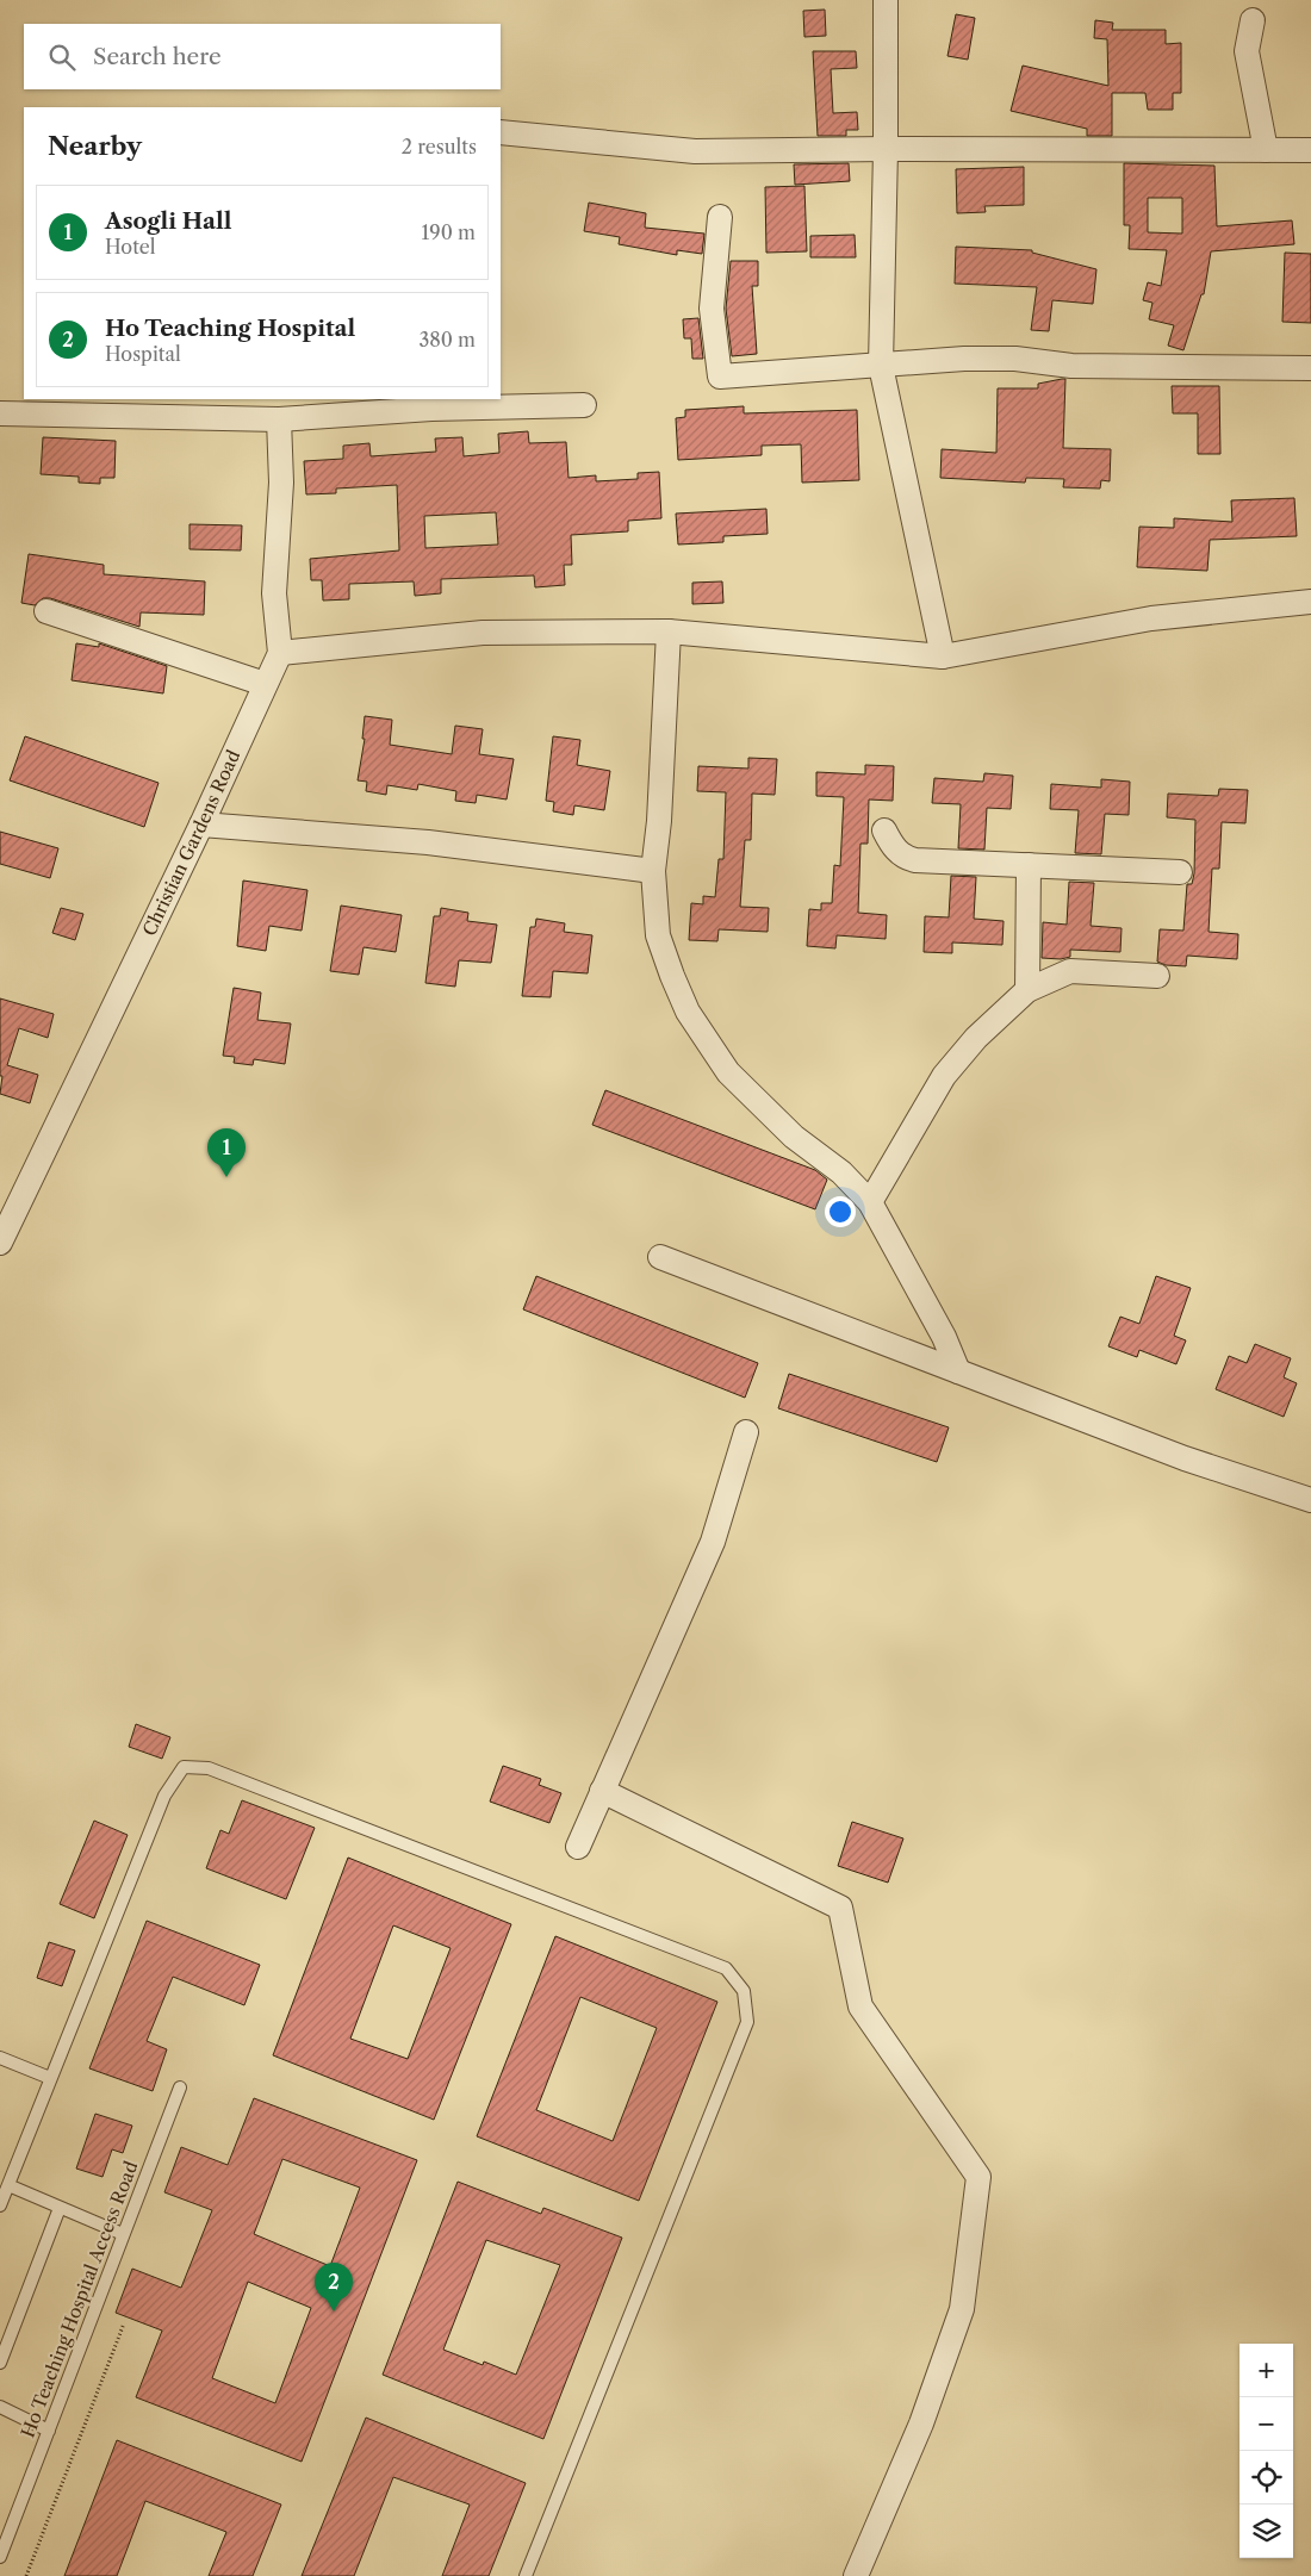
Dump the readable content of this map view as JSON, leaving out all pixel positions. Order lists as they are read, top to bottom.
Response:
{
  "streets": {
    "street": ["Christian Gardens Road"],
    "lane": ["Ho Teaching Hospital Access Road"]
  },
  "page": {
    "search": "Search here",
    "heading": ["Nearby", "2 results"],
    "list": [
      {
        "mark": "1",
        "name": "Asogli Hall",
        "note": "Hotel",
        "value": "190 m"
      },
      {
        "mark": "2",
        "name": "Ho Teaching Hospital",
        "note": "Hospital",
        "value": "380 m"
      }
    ],
    "pins": ["1", "2"],
    "map_buttons": ["+", "−"]
  }
}
